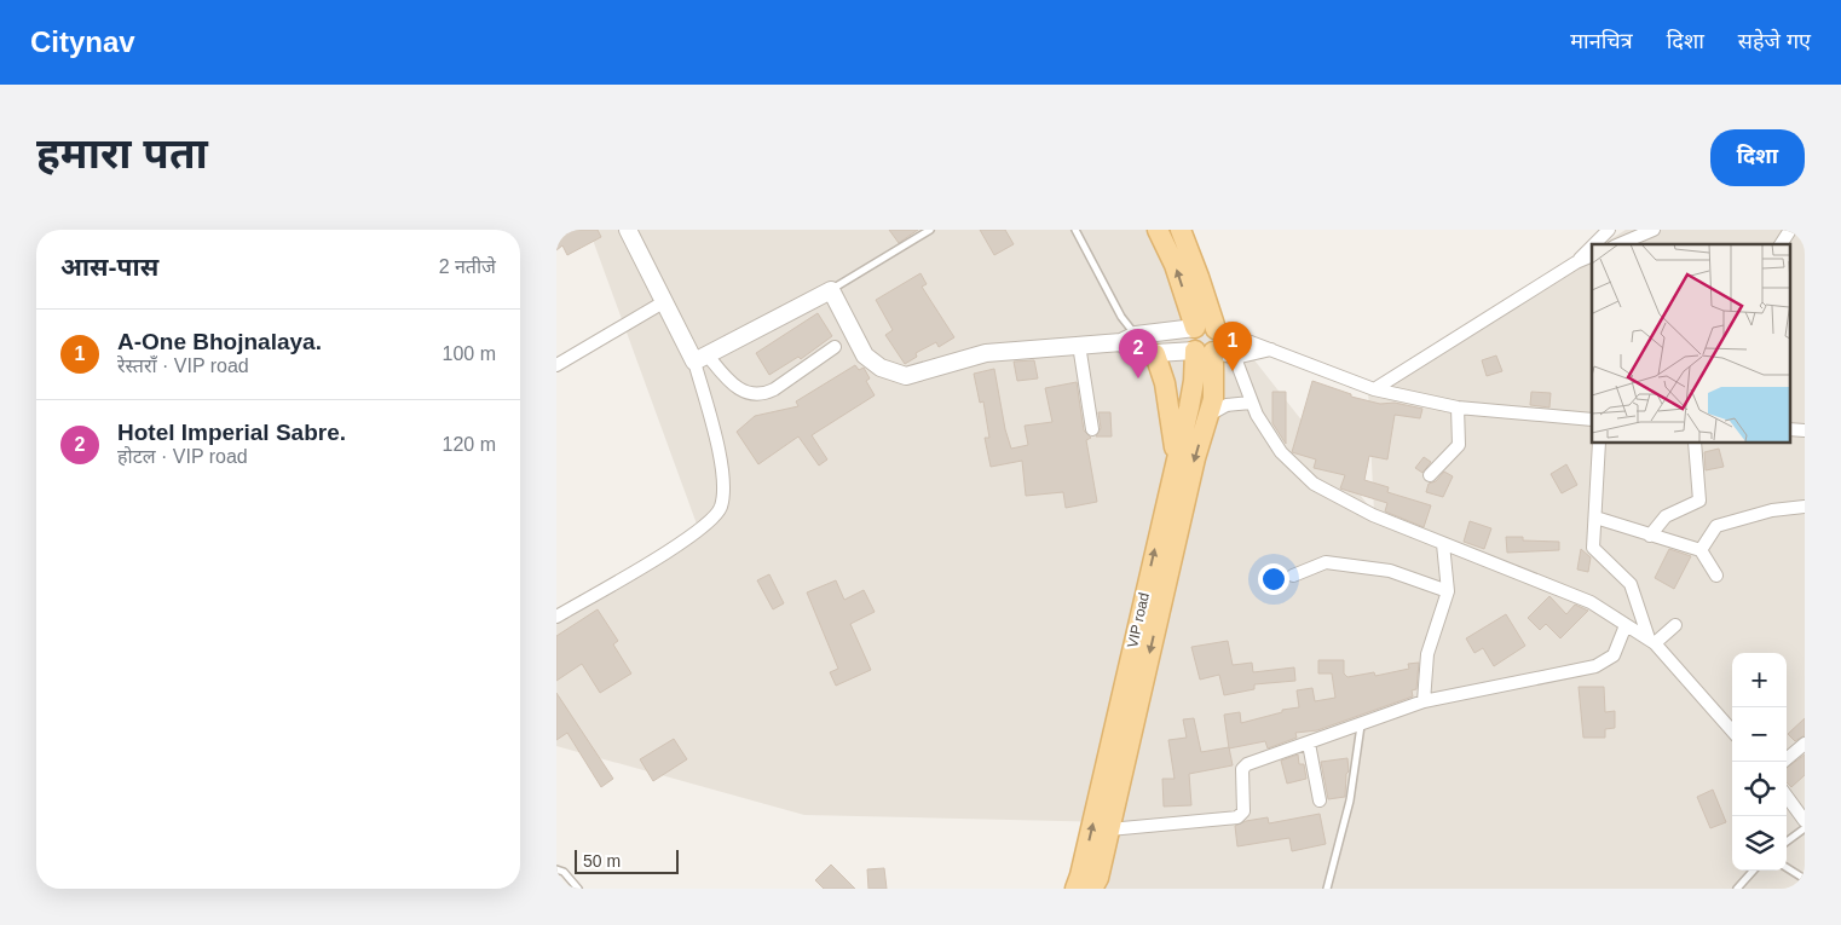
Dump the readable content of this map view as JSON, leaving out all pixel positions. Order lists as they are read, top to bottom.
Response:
{
  "streets": {
    "main road": ["VIP road"]
  },
  "scale_bar": "50 m",
  "page": {
    "header": "Citynav",
    "nav": ["मानचित्र", "दिशा", "सहेजे गए"],
    "title": "हमारा पता",
    "buttons": "दिशा",
    "heading": ["आस-पास", "2 नतीजे"],
    "list": [
      {
        "mark": "1",
        "name": "A-One Bhojnalaya.",
        "note": "रेस्तराँ · VIP road",
        "value": "100 m"
      },
      {
        "mark": "2",
        "name": "Hotel Imperial Sabre.",
        "note": "होटल · VIP road",
        "value": "120 m"
      }
    ],
    "pins": ["1", "2"],
    "map_buttons": ["+", "−"],
    "scale": "50 m"
  }
}
